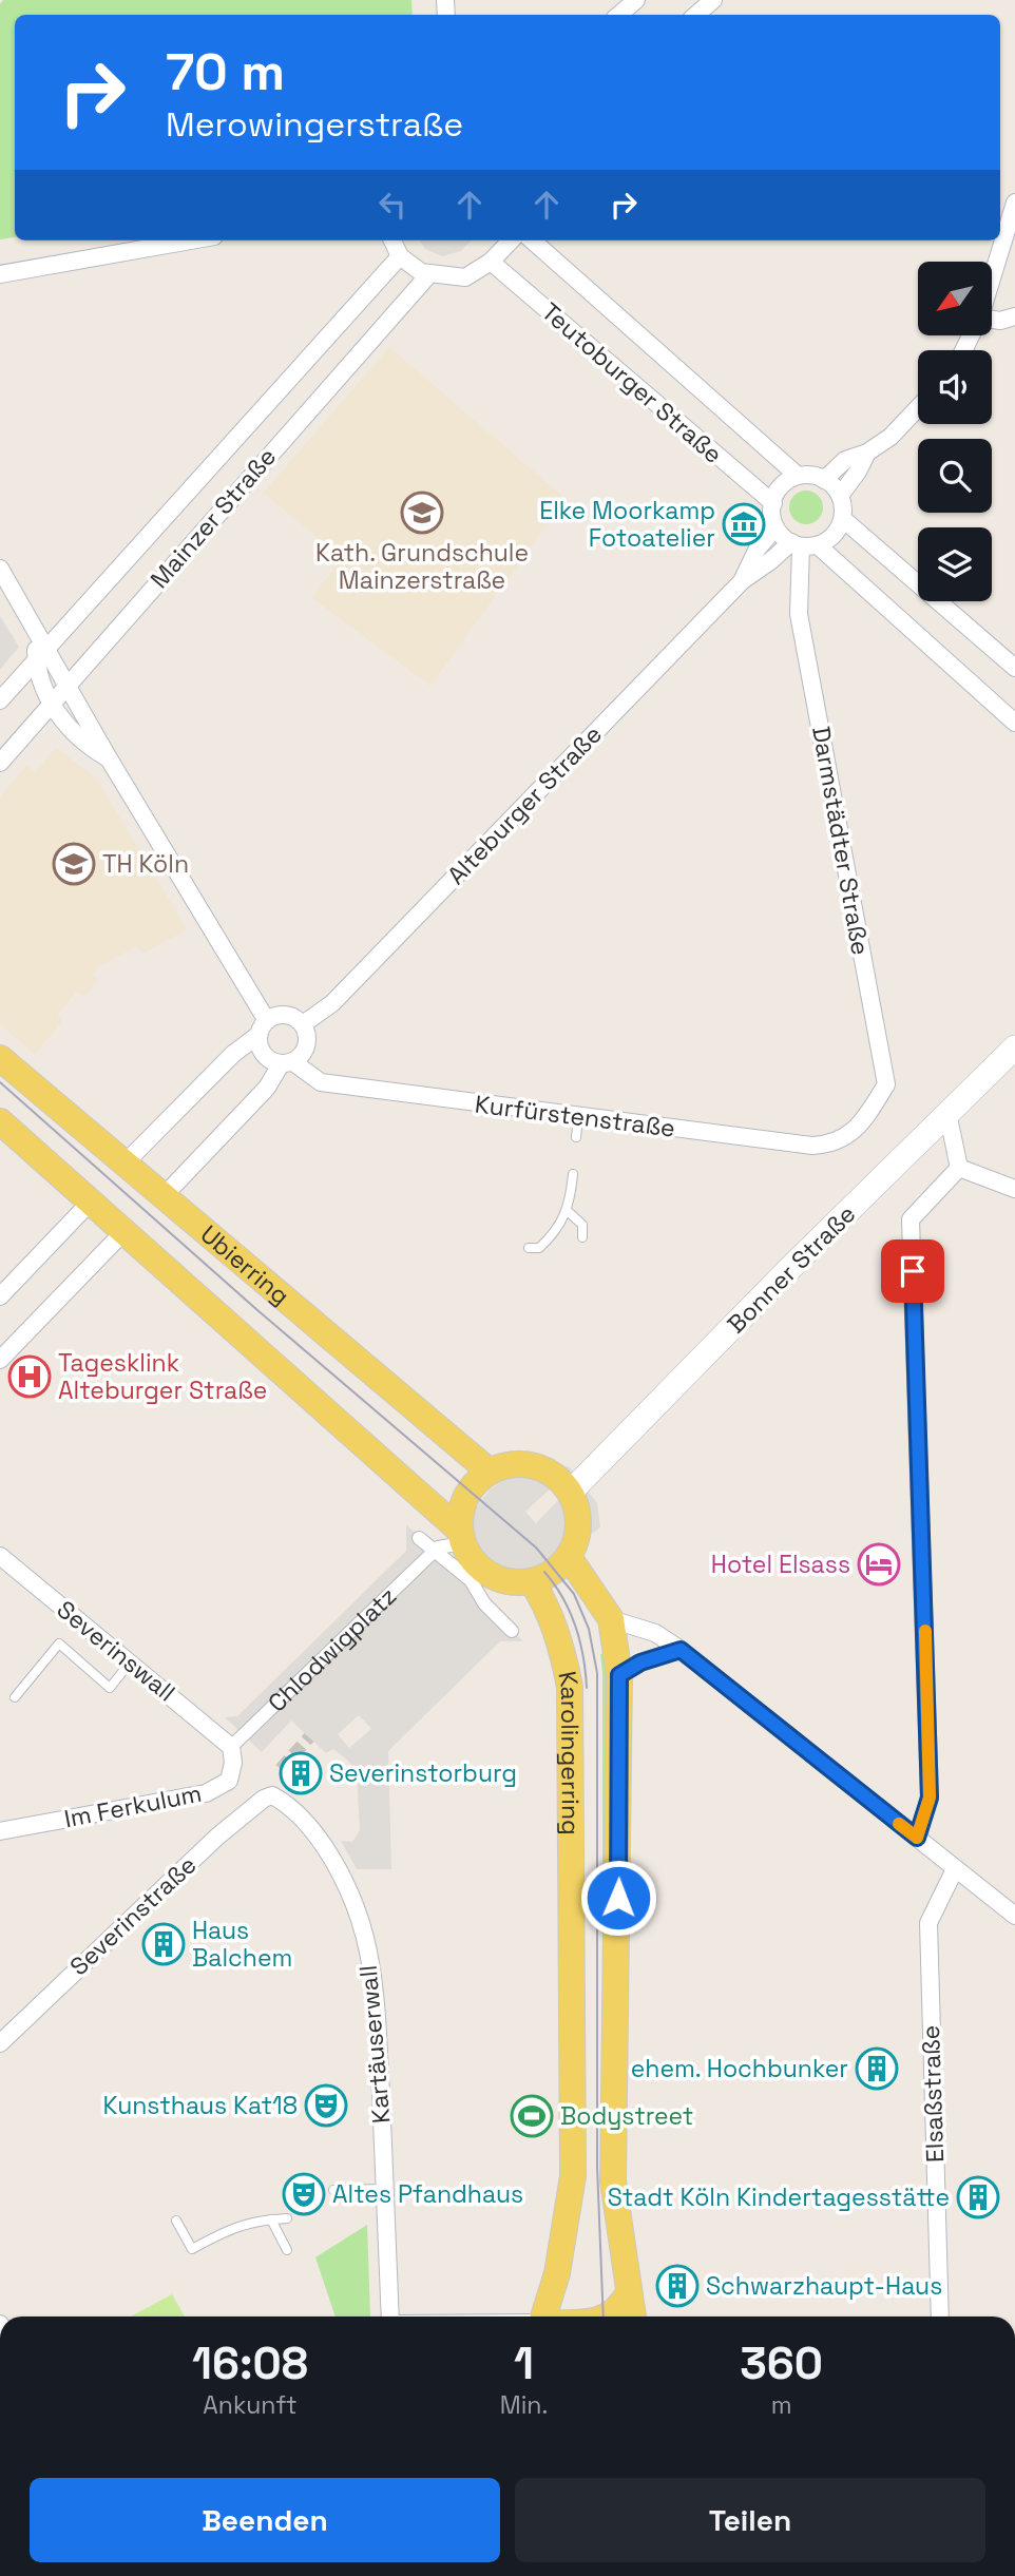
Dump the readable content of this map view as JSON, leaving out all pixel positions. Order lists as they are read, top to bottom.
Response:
{
  "streets": {
    "main road": ["Ubierring", "Bonner Straße", "Karolingerring"],
    "street": [
      "Teutoburger Straße",
      "Mainzer Straße",
      "Alteburger Straße",
      "Darmstädter Straße",
      "Kurfürstenstraße",
      "Chlodwigplatz",
      "Severinswall",
      "Im Ferkulum",
      "Severinstraße",
      "Kartäuserwall",
      "Elsaßstraße"
    ]
  },
  "crossings": [
    ["Teutoburger Straße", "Alteburger Straße"],
    ["Teutoburger Straße", "Darmstädter Straße"],
    ["Alteburger Straße", "Darmstädter Straße"],
    ["Alteburger Straße", "Kurfürstenstraße"],
    ["Darmstädter Straße", "Kurfürstenstraße"],
    ["Ubierring", "Bonner Straße"],
    ["Ubierring", "Chlodwigplatz"],
    ["Ubierring", "Karolingerring"],
    ["Bonner Straße", "Chlodwigplatz"],
    ["Bonner Straße", "Karolingerring"],
    ["Chlodwigplatz", "Severinswall"],
    ["Chlodwigplatz", "Karolingerring"],
    ["Chlodwigplatz", "Im Ferkulum"],
    ["Severinswall", "Im Ferkulum"],
    ["Severinstraße", "Kartäuserwall"]
  ],
  "places": {
    "school or university": ["Kath. Grundschule Mainzerstraße", "TH Köln"],
    "museum": ["Elke Moorkamp Fotoatelier"],
    "hospital": ["Tagesklink Alteburger Straße"],
    "hotel": ["Hotel Elsass"],
    "building": [
      "Severinstorburg",
      "Haus Balchem",
      "ehem. Hochbunker",
      "Stadt Köln Kindertagesstätte",
      "Schwarzhaupt-Haus"
    ],
    "theatre": ["Kunsthaus Kat18", "Altes Pfandhaus"],
    "sports": ["Bodystreet"]
  },
  "north": "bottom left",
  "page": {
    "turn": ["70 m", "Merowingerstraße"],
    "eta": [
      "16:08",
      "Ankunft",
      "1",
      "Min.",
      "360",
      "m"
    ],
    "buttons": ["Beenden", "Teilen"]
  }
}
